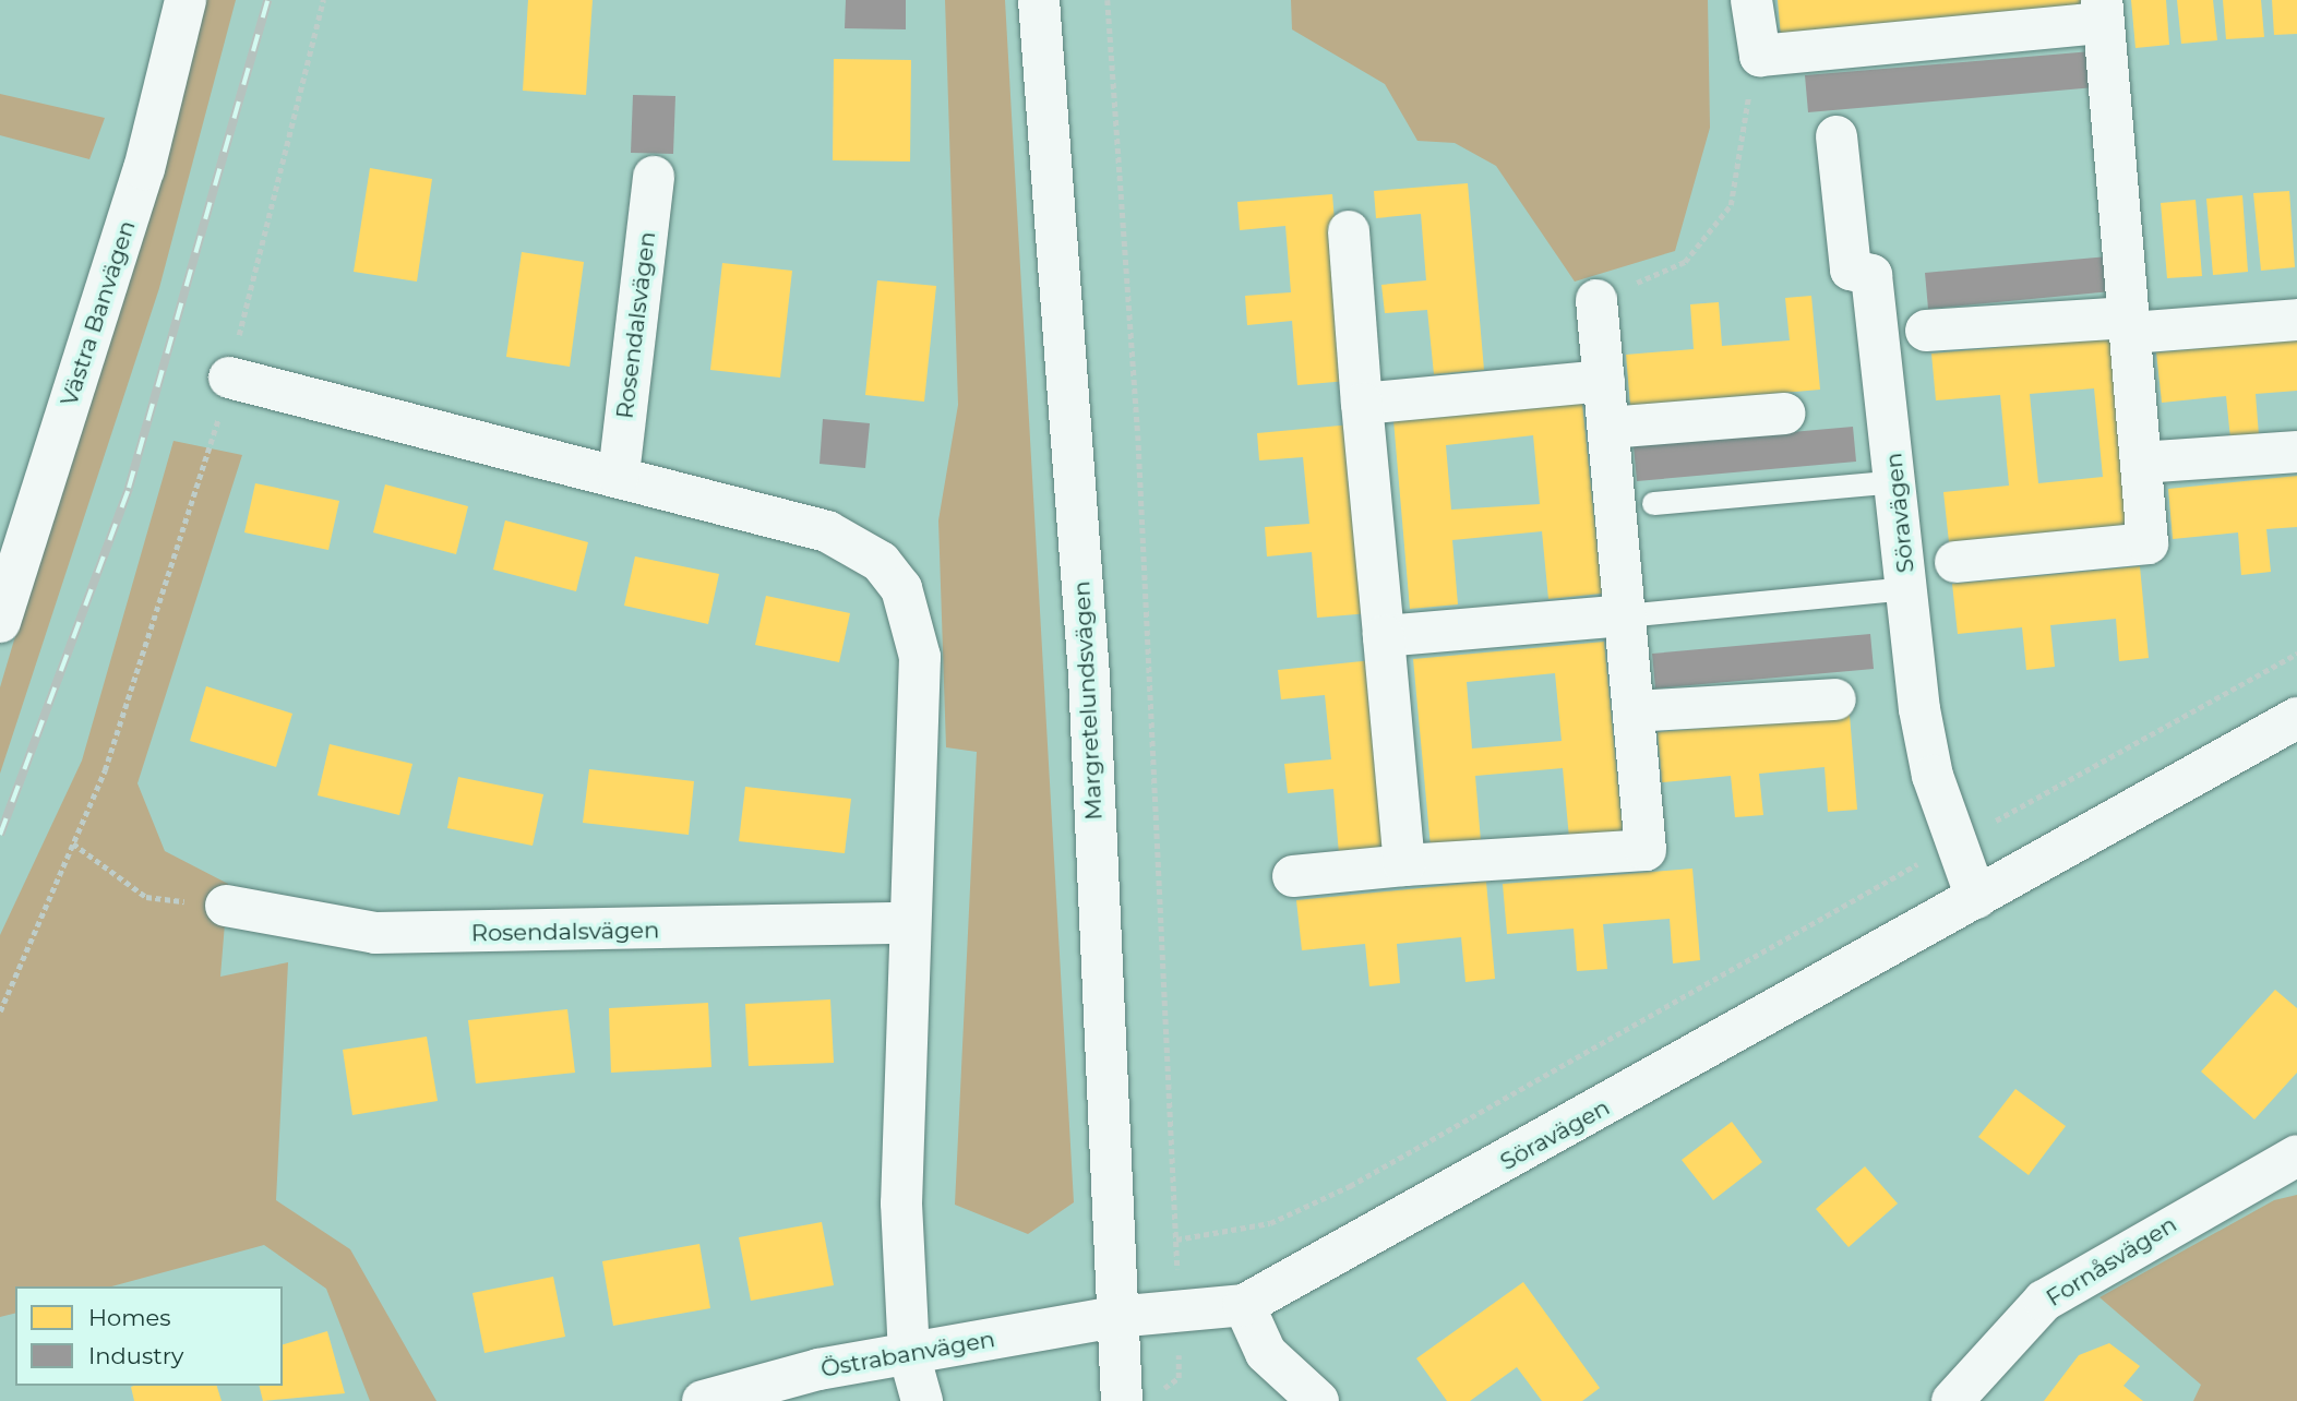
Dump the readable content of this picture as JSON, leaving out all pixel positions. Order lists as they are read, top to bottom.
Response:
{
  "streets": {
    "street": [
      "Västra Banvägen",
      "Rosendalsvägen",
      "Söravägen",
      "Margretelundsvägen",
      "Fornåsvägen",
      "Östrabanvägen"
    ]
  },
  "crossings": [
    ["Söravägen", "Margretelundsvägen"],
    ["Söravägen", "Östrabanvägen"],
    ["Margretelundsvägen", "Östrabanvägen"]
  ],
  "legend": ["Homes", "Industry"]
}
